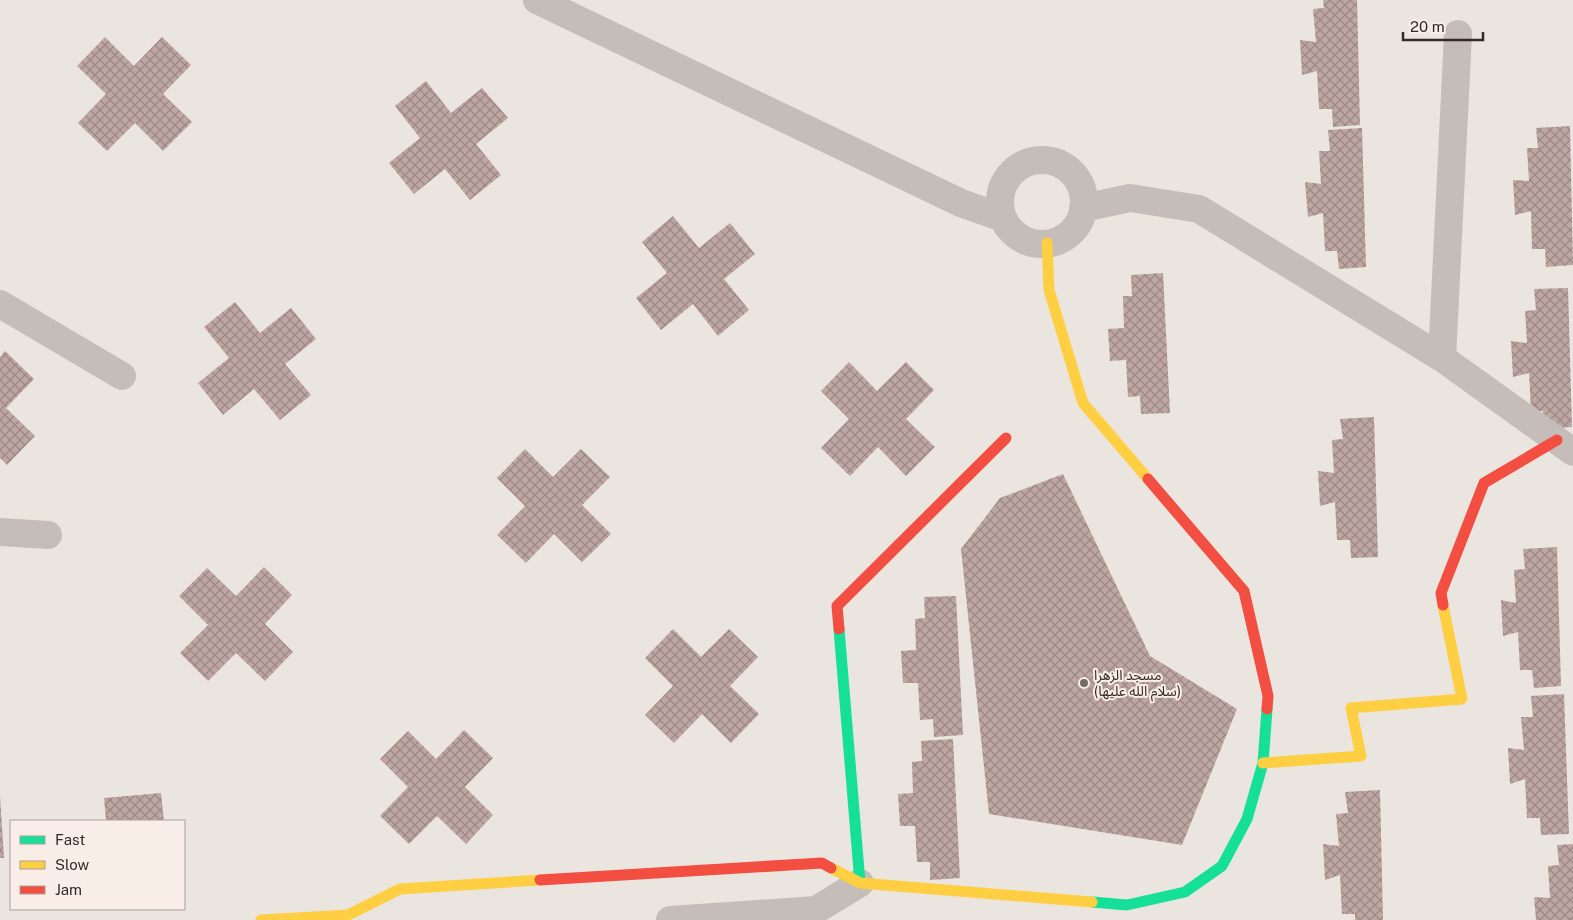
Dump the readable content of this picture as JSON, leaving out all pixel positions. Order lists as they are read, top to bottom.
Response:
{
  "places": ["مسجد الزهرا (سلام الله علیها)"],
  "legend": ["Fast", "Slow", "Jam"],
  "scale_bar": "20 m"
}
